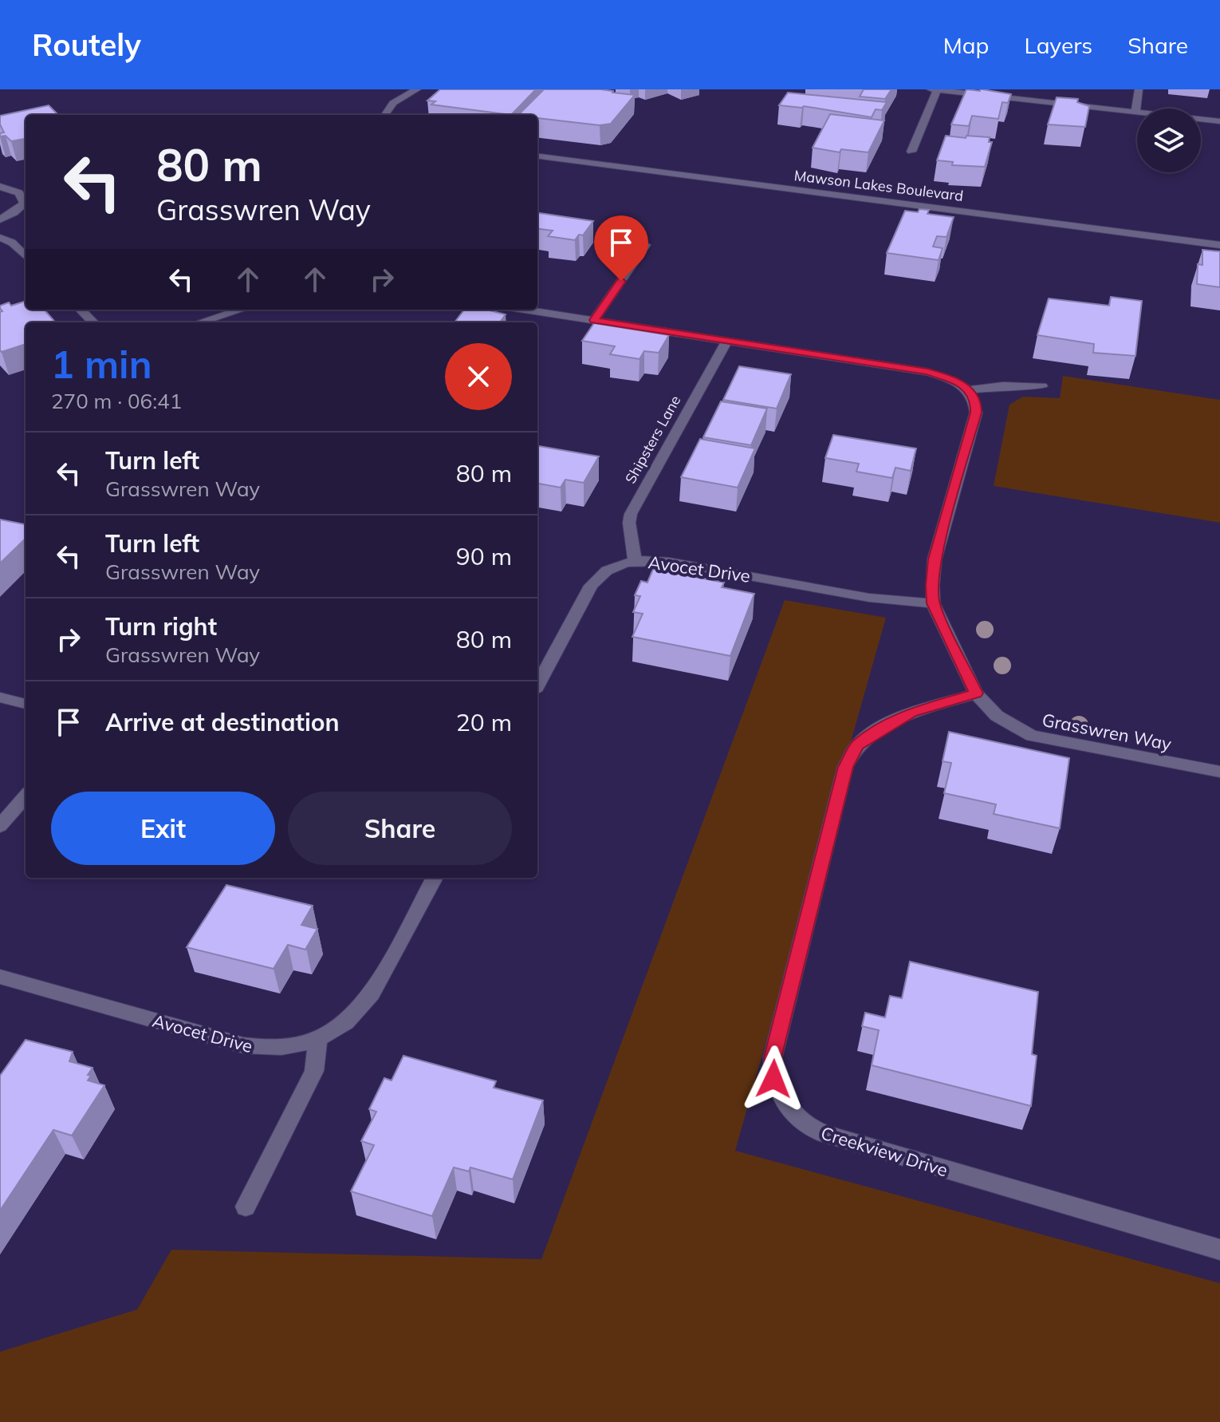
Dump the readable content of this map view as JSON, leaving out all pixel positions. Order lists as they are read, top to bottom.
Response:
{
  "streets": {
    "street": [
      "Mawson Lakes Boulevard",
      "Shipsters Lane",
      "Avocet Drive",
      "Grasswren Way",
      "Creekview Drive"
    ]
  },
  "crossings": [
    ["Shipsters Lane", "Avocet Drive"],
    ["Avocet Drive", "Grasswren Way"],
    ["Grasswren Way", "Creekview Drive"]
  ],
  "page": {
    "header": "Routely",
    "nav": ["Map", "Layers", "Share"],
    "turn": ["80 m", "Grasswren Way"],
    "heading": ["1 min", "270 m · 06:41"],
    "list": [
      {
        "name": "Turn left",
        "note": "Grasswren Way",
        "value": "80 m"
      },
      {
        "name": "Turn left",
        "note": "Grasswren Way",
        "value": "90 m"
      },
      {
        "name": "Turn right",
        "note": "Grasswren Way",
        "value": "80 m"
      },
      {
        "name": "Arrive at destination",
        "value": "20 m"
      }
    ],
    "buttons": ["Exit", "Share"]
  }
}
